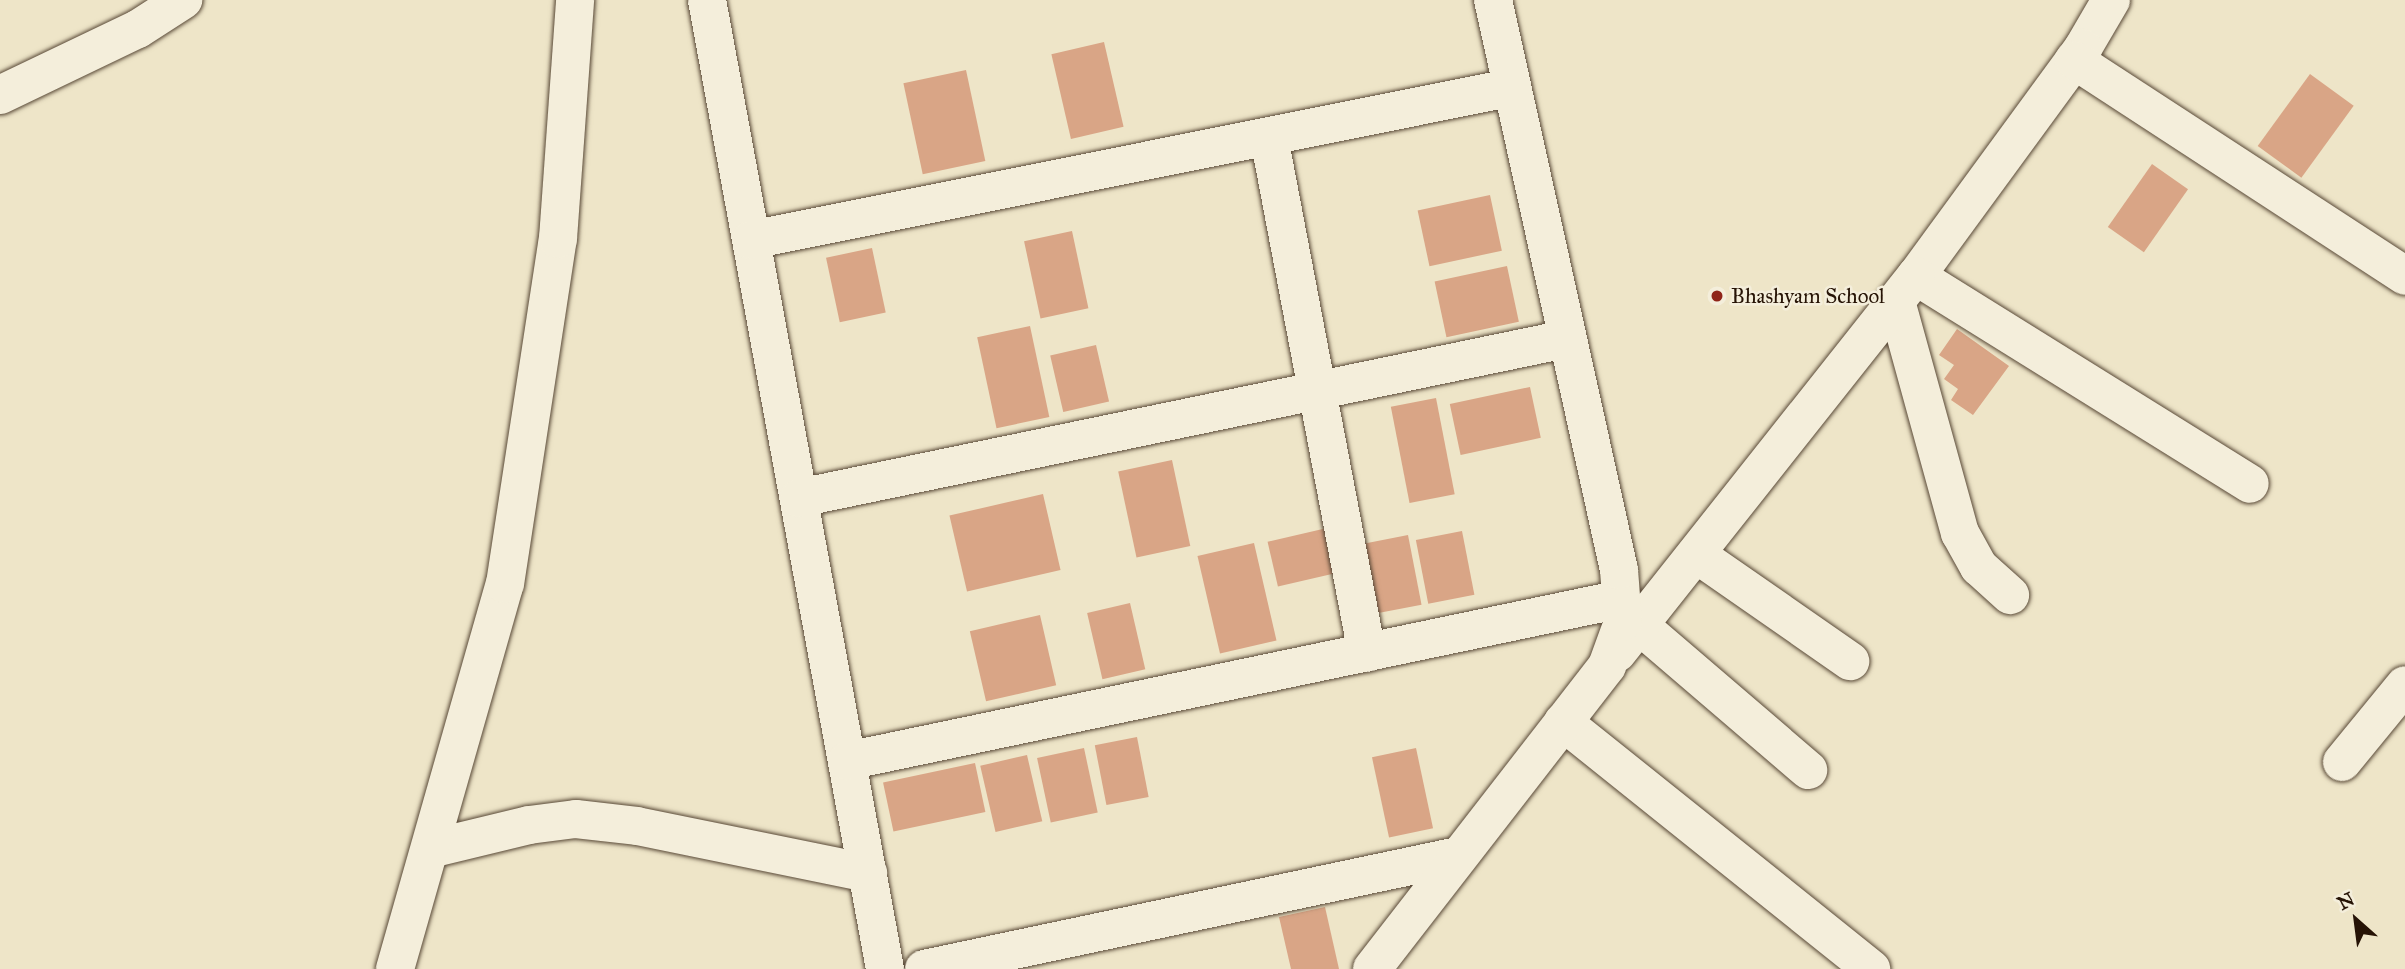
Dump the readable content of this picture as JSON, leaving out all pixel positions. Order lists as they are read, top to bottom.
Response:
{
  "places": ["Bhashyam School"],
  "north": "top left"
}
